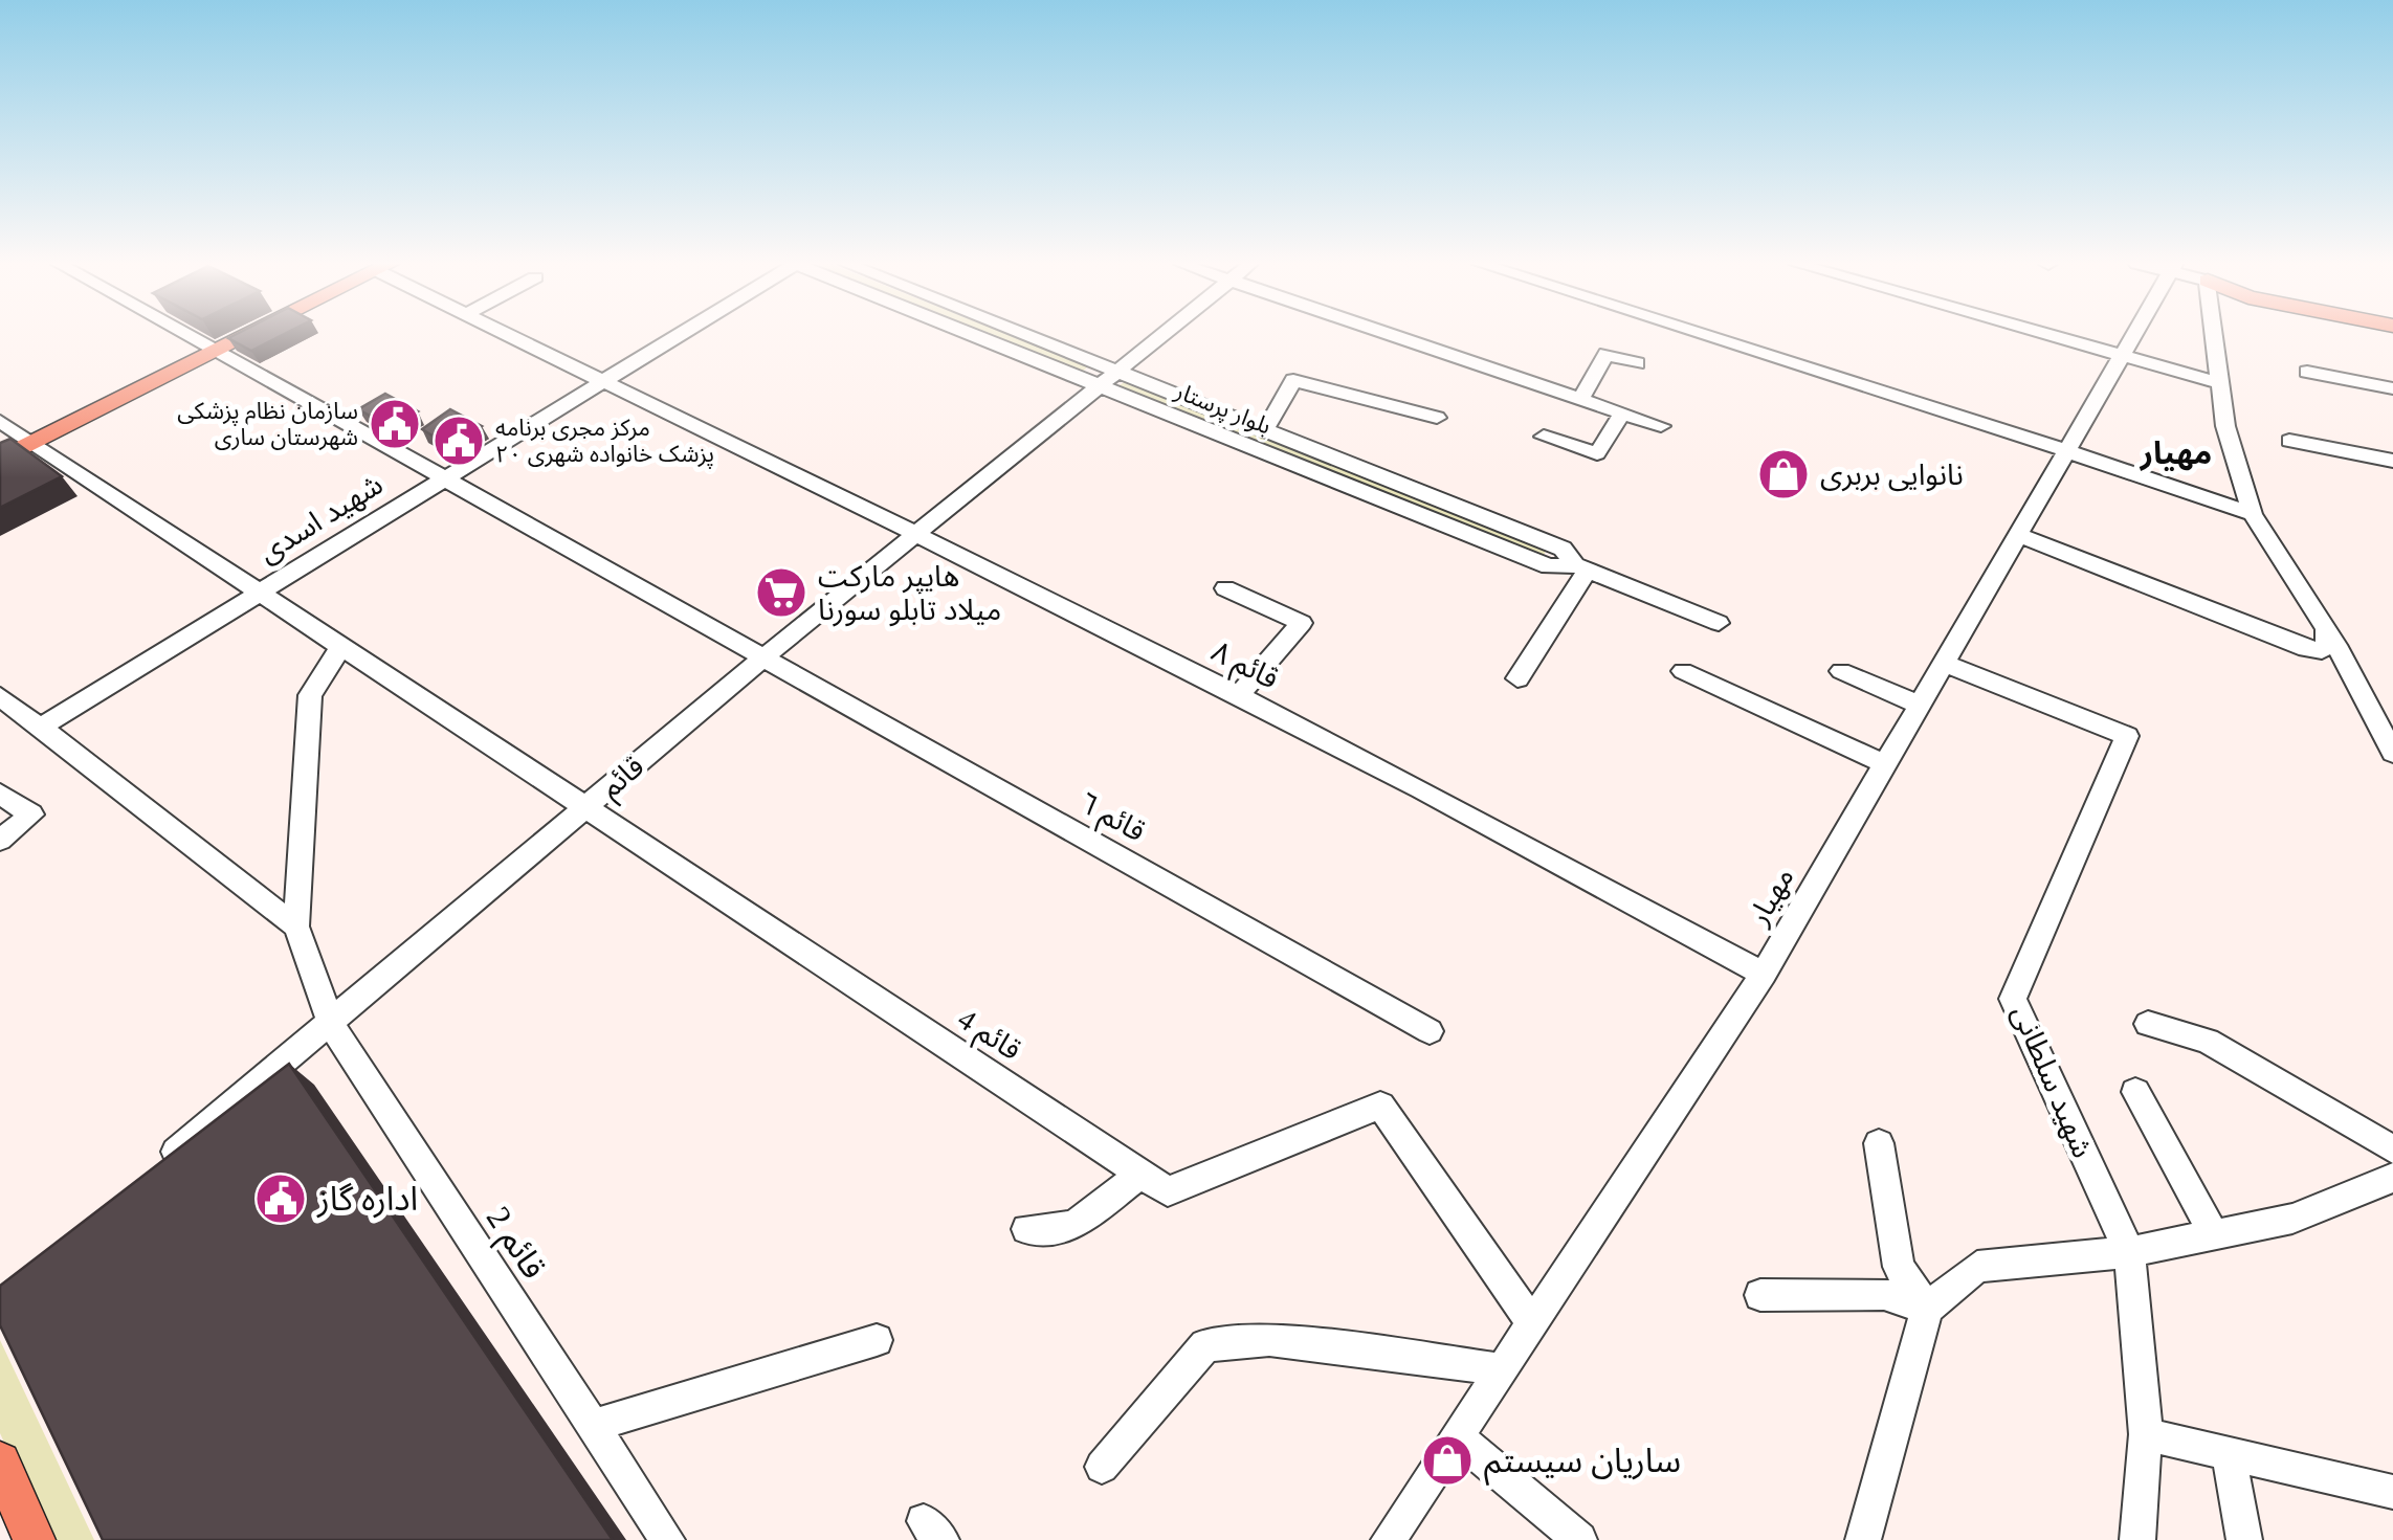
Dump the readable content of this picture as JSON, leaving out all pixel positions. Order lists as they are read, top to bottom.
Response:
{
  "streets": {
    "street": [
      "بلوار پرستار",
      "شهید اسدی",
      "قائم ٨",
      "قائم",
      "قائم ٦",
      "مهیار",
      "قائم 4",
      "شهید سلطانی",
      "قائم 2"
    ]
  },
  "crossings": [
    ["بلوار پرستار", "قائم"],
    ["شهید اسدی", "قائم ٨"],
    ["شهید اسدی", "قائم ٦"],
    ["شهید اسدی", "قائم 4"],
    ["قائم ٨", "قائم"],
    ["قائم ٨", "مهیار"],
    ["قائم", "قائم ٦"],
    ["قائم", "قائم 4"],
    ["قائم", "قائم 2"],
    ["مهیار", "قائم 4"],
    ["مهیار", "شهید سلطانی"]
  ],
  "districts": ["مهیار"],
  "places": {
    "public building": ["سازمان نظام پزشکی شهرستان ساری", "مرکز مجری برنامه پزشک خانواده شهری ٢٠", "اداره گاز"],
    "shop": ["نانوایی بربری", "ساریان سیستم"],
    "supermarket": ["هایپر مارکت میلاد تابلو سورنا"]
  }
}
